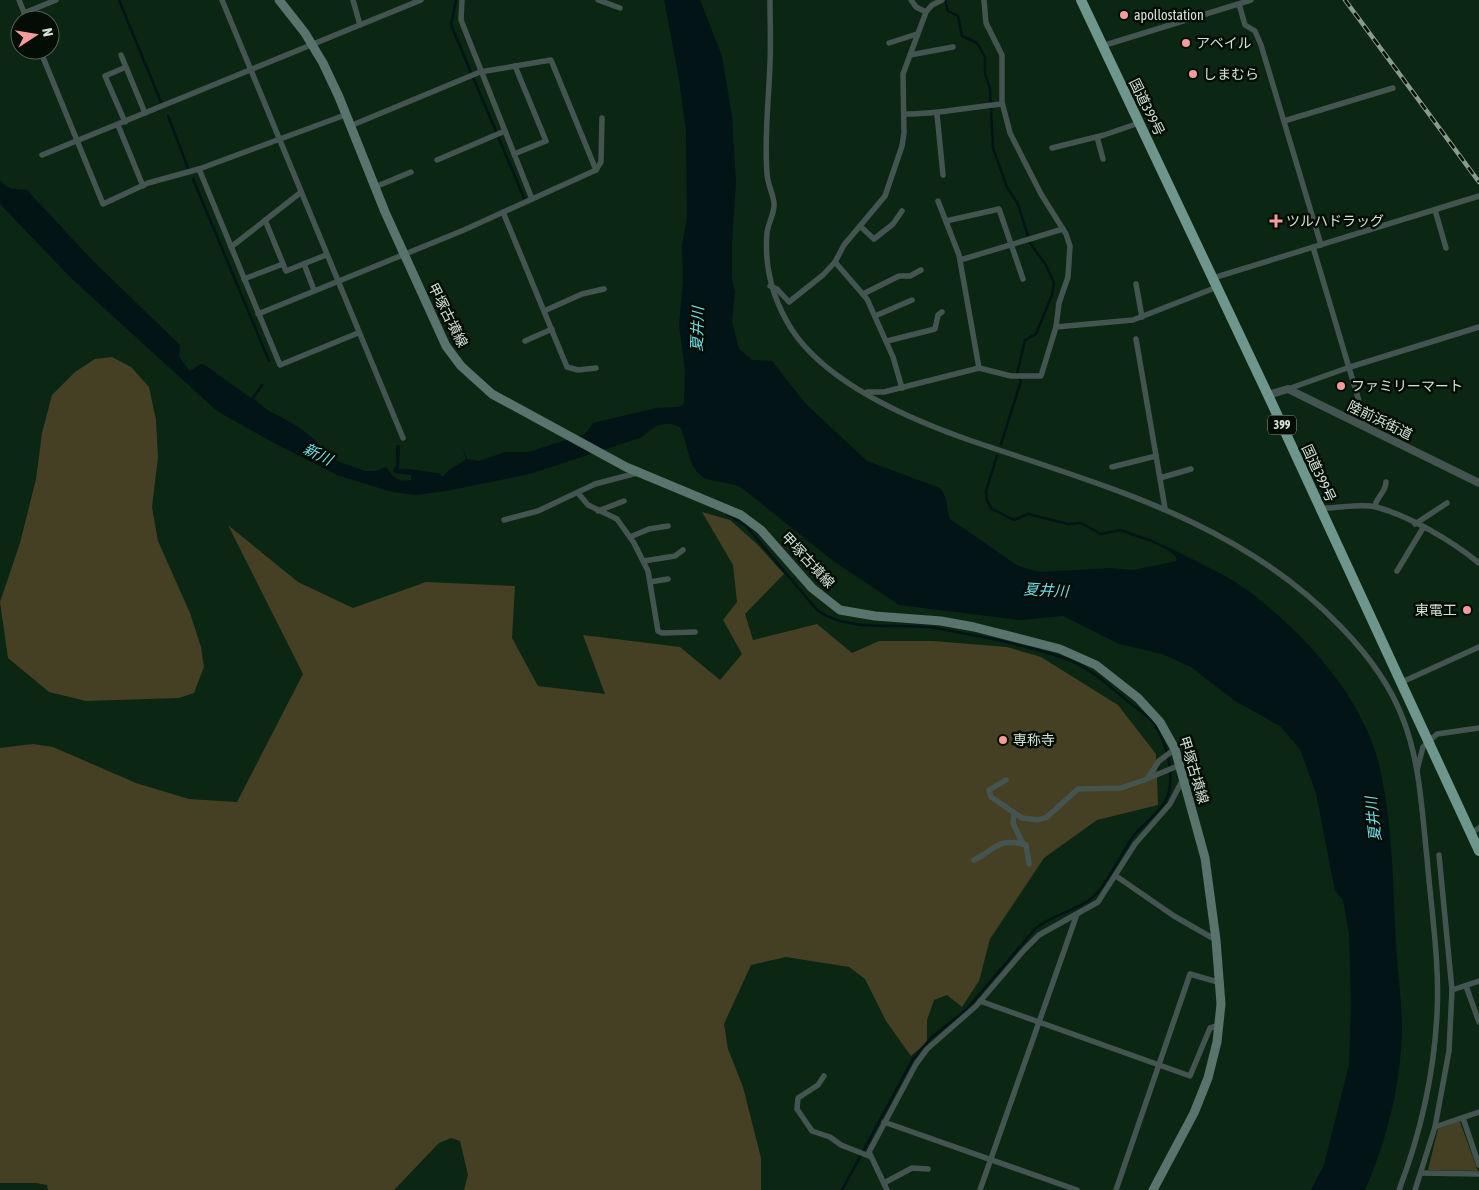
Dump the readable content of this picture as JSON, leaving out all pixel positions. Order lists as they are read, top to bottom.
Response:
{
  "streets": {
    "highway": ["国道399号", "399"],
    "main road": ["甲塚古墳線"],
    "street": ["陸前浜街道"]
  },
  "water": ["夏井川", "新川"],
  "places": {
    "other": [
      "apollostation",
      "アベイル",
      "しまむら",
      "ファミリーマート",
      "東電工",
      "専称寺"
    ],
    "health": ["ツルハドラッグ"]
  },
  "north": "right"
}
